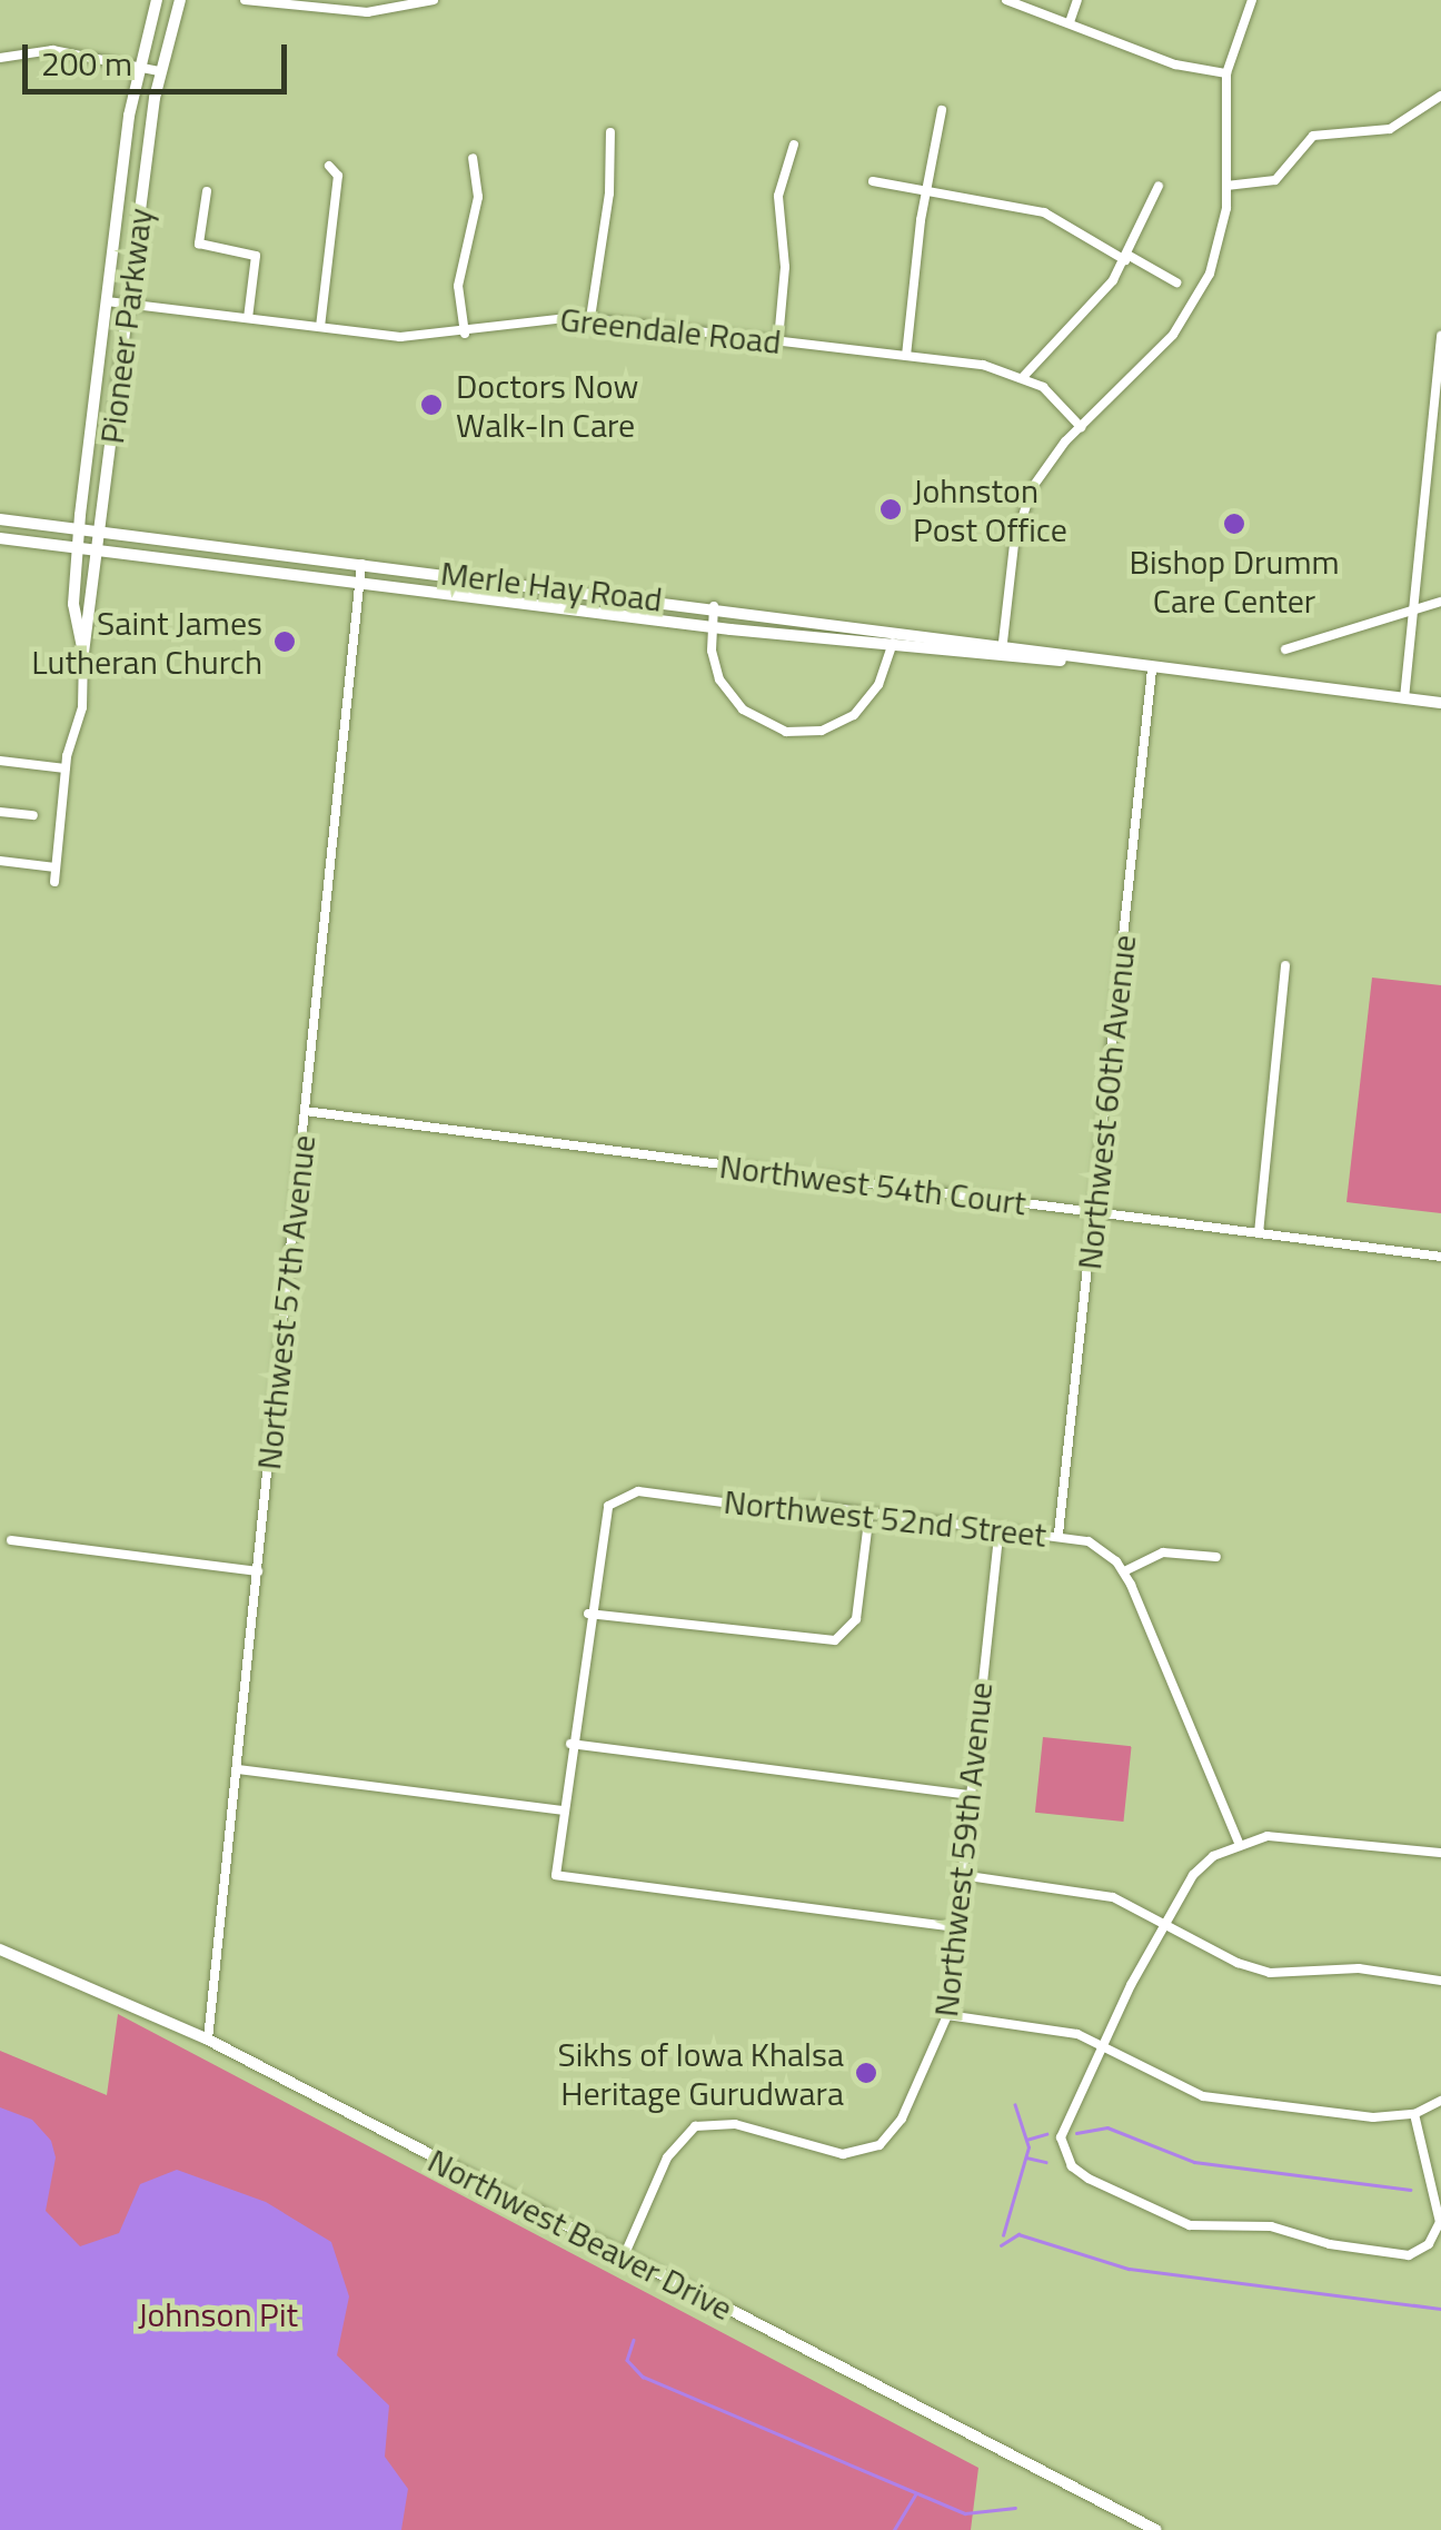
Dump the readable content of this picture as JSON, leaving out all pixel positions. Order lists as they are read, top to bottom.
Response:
{
  "streets": {
    "main road": ["Pioneer Parkway", "Merle Hay Road", "Northwest Beaver Drive"],
    "street": [
      "Greendale Road",
      "Northwest 60th Avenue",
      "Northwest 54th Court",
      "Northwest 57th Avenue",
      "Northwest 52nd Street",
      "Northwest 59th Avenue"
    ]
  },
  "crossings": [
    ["Pioneer Parkway", "Greendale Road"],
    ["Pioneer Parkway", "Merle Hay Road"],
    ["Merle Hay Road", "Northwest 60th Avenue"],
    ["Merle Hay Road", "Northwest 57th Avenue"],
    ["Northwest 60th Avenue", "Northwest 54th Court"],
    ["Northwest 60th Avenue", "Northwest 52nd Street"],
    ["Northwest 54th Court", "Northwest 57th Avenue"],
    ["Northwest 57th Avenue", "Northwest Beaver Drive"],
    ["Northwest 52nd Street", "Northwest 59th Avenue"],
    ["Northwest 59th Avenue", "Northwest Beaver Drive"]
  ],
  "parks": ["Johnson Pit"],
  "places": [
    "Doctors Now Walk-In Care",
    "Johnston Post Office",
    "Bishop Drumm Care Center",
    "Saint James Lutheran Church",
    "Sikhs of Iowa Khalsa Heritage Gurudwara"
  ],
  "scale_bar": "200 m"
}
